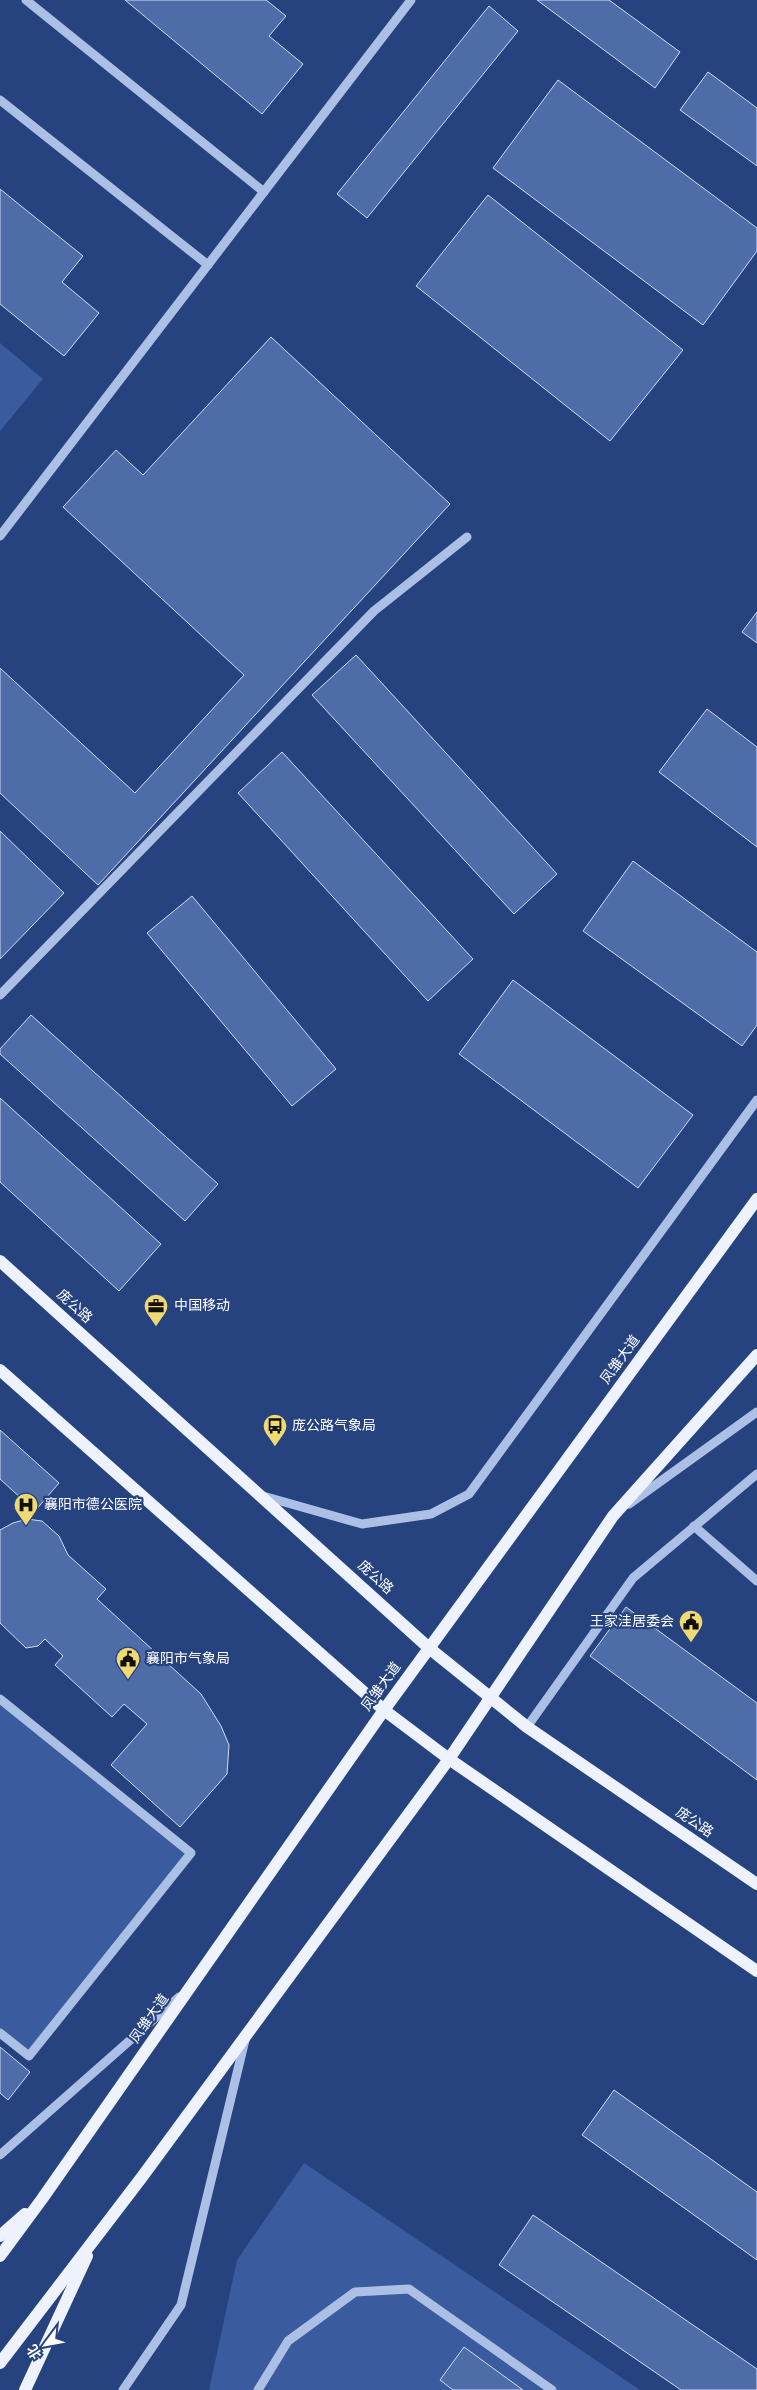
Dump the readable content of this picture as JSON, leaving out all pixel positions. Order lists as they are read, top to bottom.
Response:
{
  "streets": {
    "main road": ["庞公路", "凤雏大道"]
  },
  "crossings": [
    ["庞公路", "凤雏大道"]
  ],
  "places": {
    "office": ["中国移动"],
    "bus stop": ["庞公路气象局"],
    "hospital": ["襄阳市德公医院"],
    "public building": ["王家洼居委会", "襄阳市气象局"]
  },
  "north": "bottom left"
}
